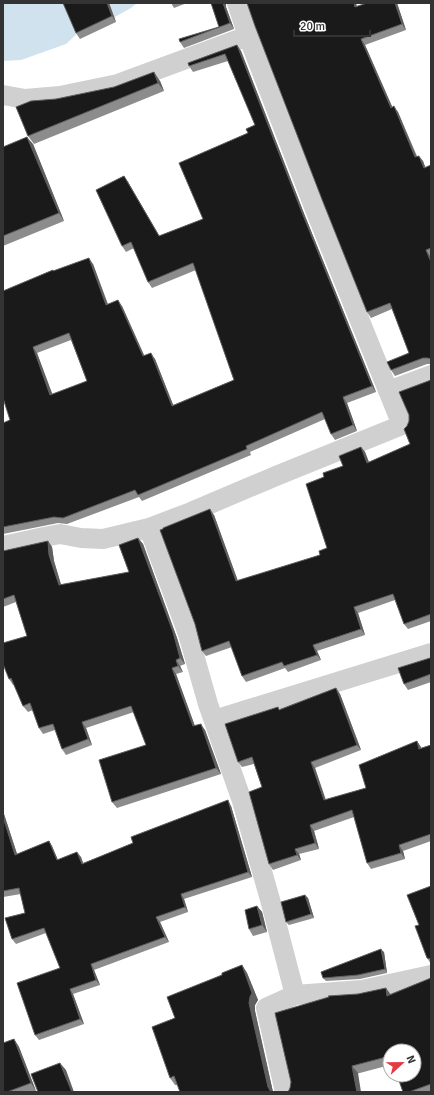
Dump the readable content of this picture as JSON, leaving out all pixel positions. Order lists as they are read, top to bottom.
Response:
{
  "scale_bar": "20 m",
  "north": "right"
}
